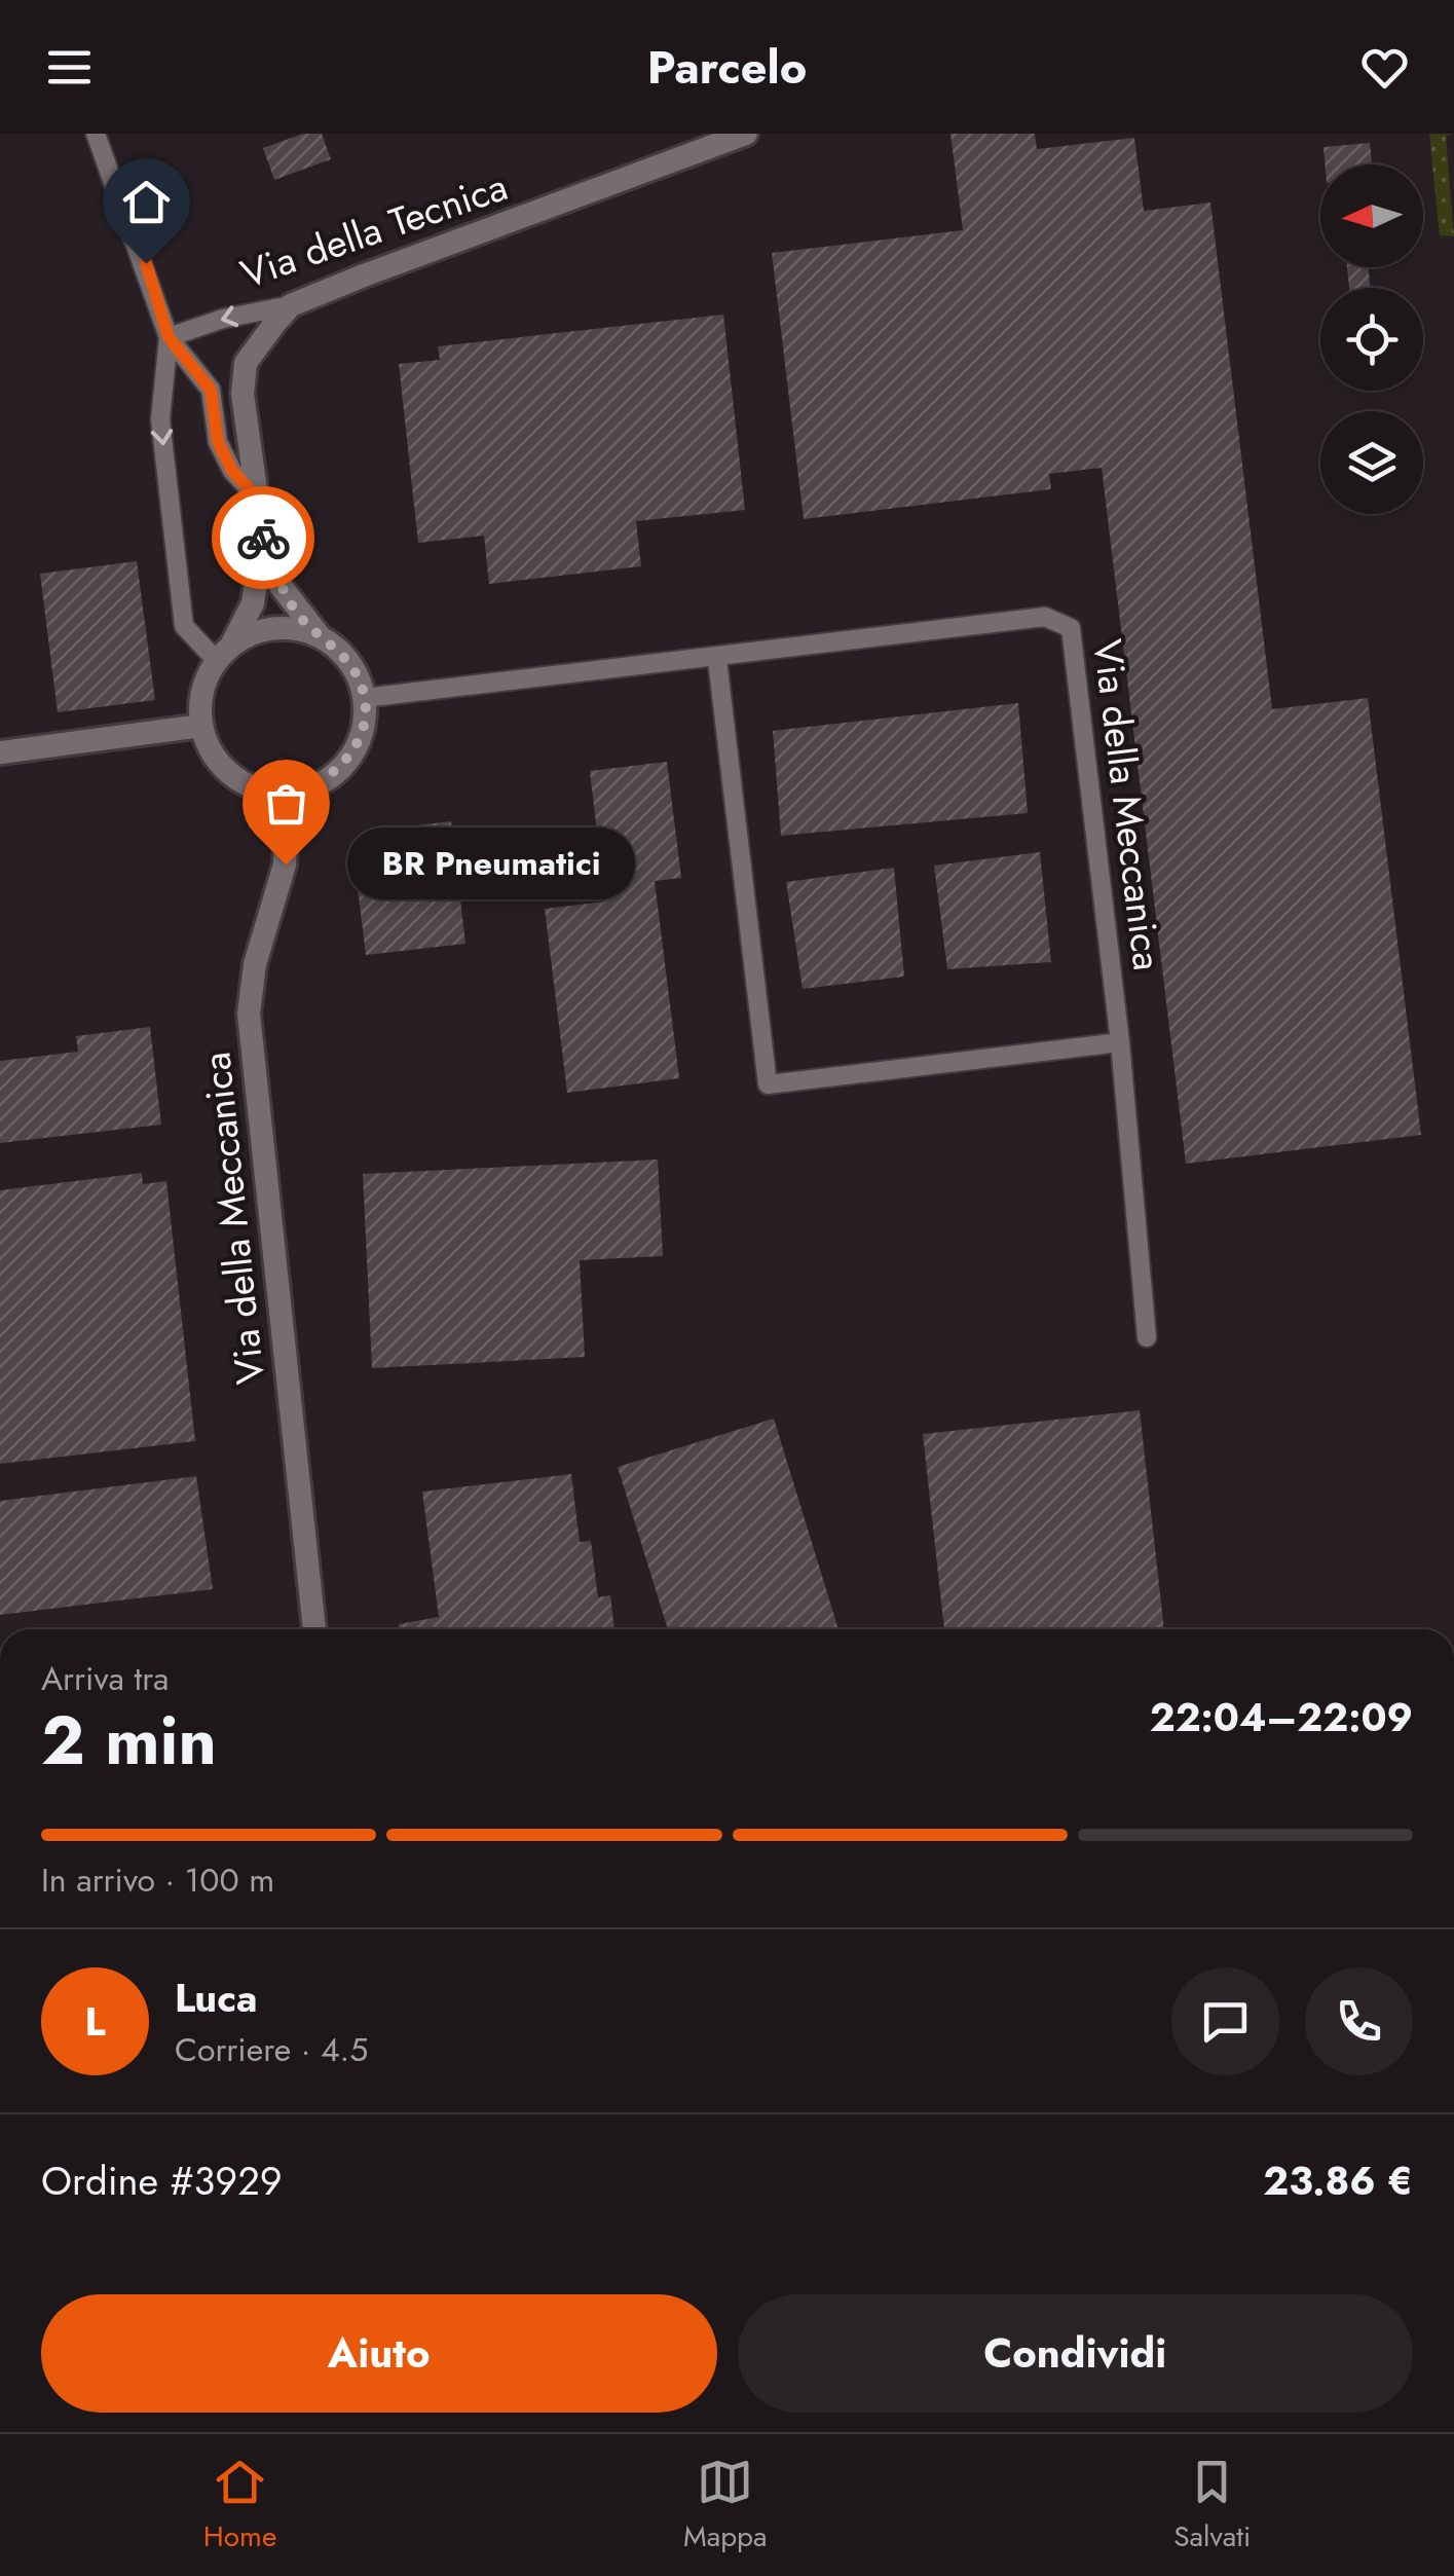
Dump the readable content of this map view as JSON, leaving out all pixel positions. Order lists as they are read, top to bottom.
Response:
{
  "streets": {
    "street": ["Via della Tecnica", "Via della Meccanica"]
  },
  "places": ["BR Pneumatici"],
  "north": "left",
  "page": {
    "header": "Parcelo",
    "bubble": "BR Pneumatici",
    "heading": ["2 min", "Arriva tra", "22:04–22:09"],
    "panel": [
      "Luca",
      "Corriere · 4.5",
      "Ordine #3929",
      "23.86 €"
    ],
    "bar": "In arrivo · 100 m",
    "round": "L",
    "buttons": ["Aiuto", "Condividi"],
    "tabs": ["Home", "Mappa", "Salvati"]
  }
}
